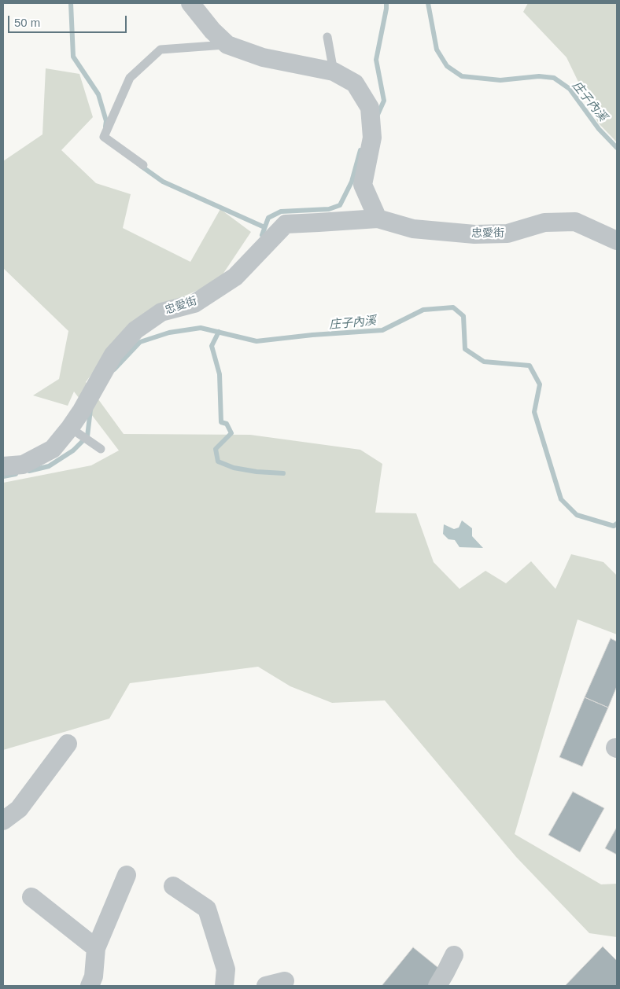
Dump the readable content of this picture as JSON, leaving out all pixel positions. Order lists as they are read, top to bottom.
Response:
{
  "streets": {
    "street": ["忠愛街"]
  },
  "water": ["庄子內溪"],
  "scale_bar": "50 m"
}
